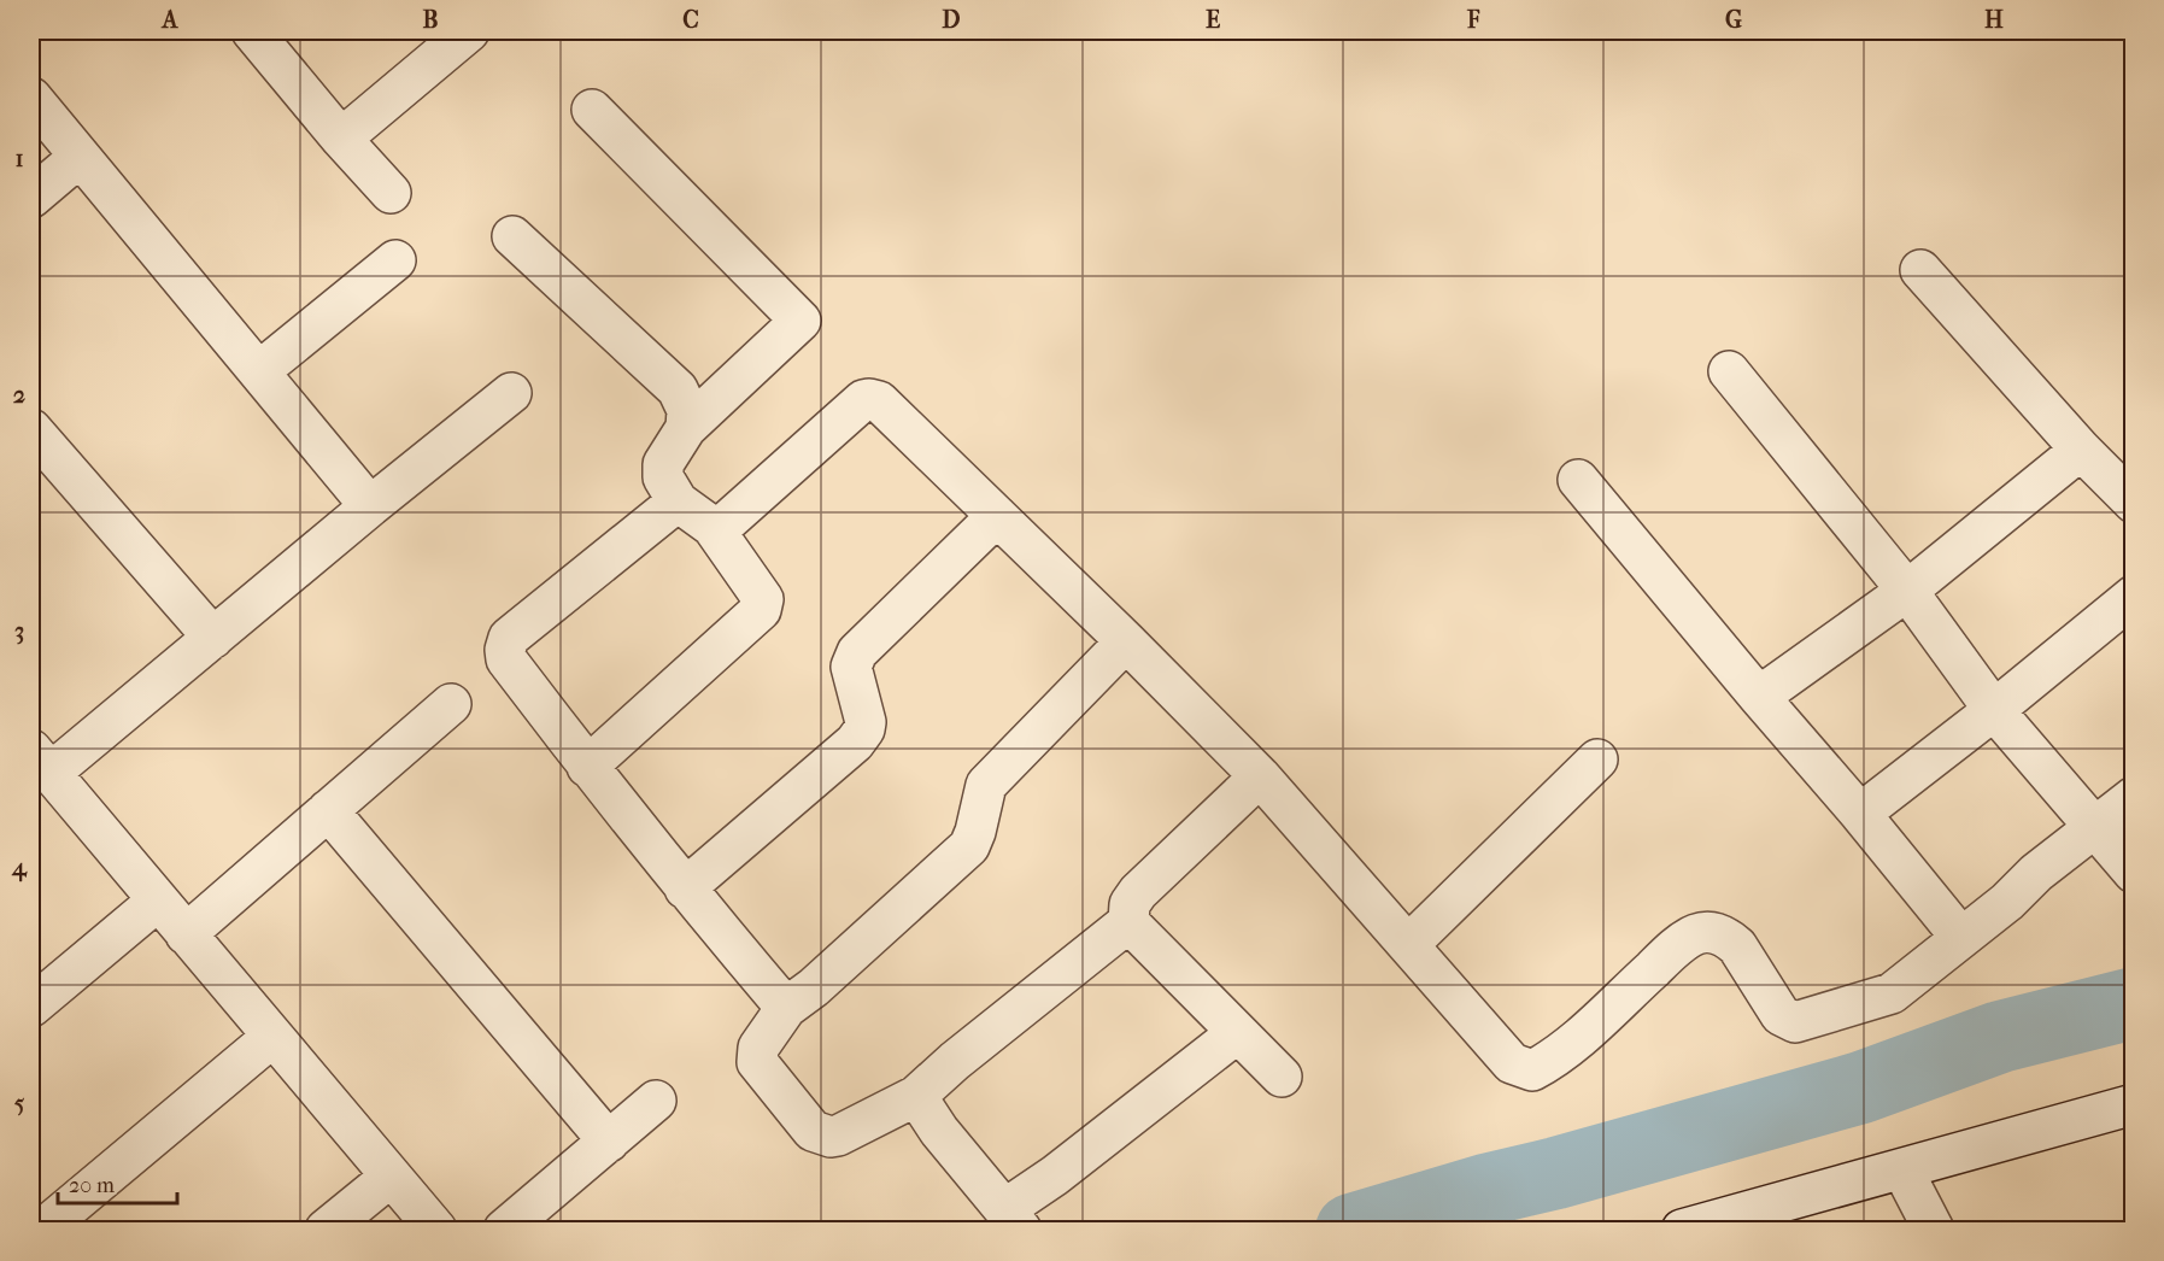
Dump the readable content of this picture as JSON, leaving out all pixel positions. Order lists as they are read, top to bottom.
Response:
{
  "scale_bar": "20 m",
  "grid": {
    "columns": [
      "A",
      "B",
      "C",
      "D",
      "E",
      "F",
      "G",
      "H"
    ],
    "rows": [
      "1",
      "2",
      "3",
      "4",
      "5"
    ]
  }
}
